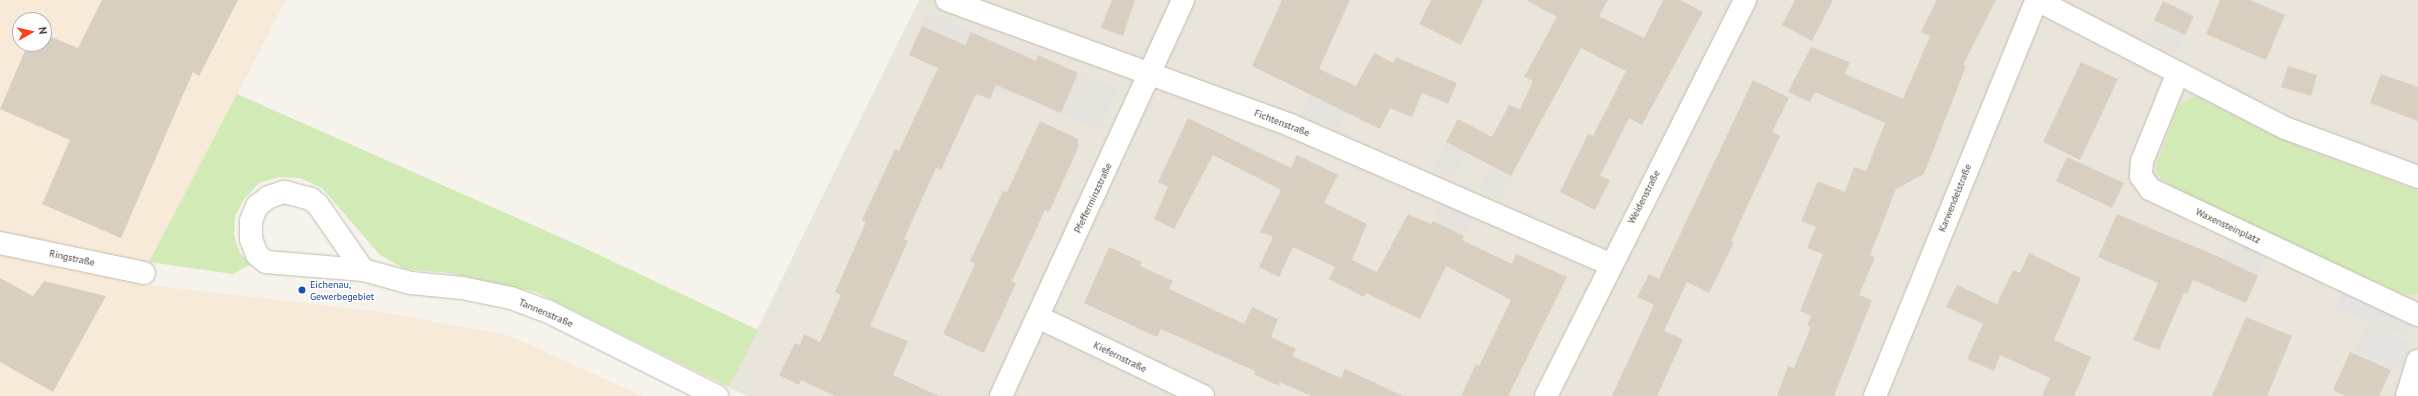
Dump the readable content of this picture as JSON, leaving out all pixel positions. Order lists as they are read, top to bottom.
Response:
{
  "streets": {
    "street": [
      "Fichtenstraße",
      "Weidenstraße",
      "Pfefferminzstraße",
      "Karwendelstraße",
      "Waxensteinplatz",
      "Ringstraße",
      "Tannenstraße",
      "Kiefernstraße"
    ]
  },
  "crossings": [
    ["Fichtenstraße", "Weidenstraße"],
    ["Fichtenstraße", "Pfefferminzstraße"],
    ["Pfefferminzstraße", "Kiefernstraße"]
  ],
  "places": ["Eichenau, Gewerbegebiet"],
  "north": "right"
}
